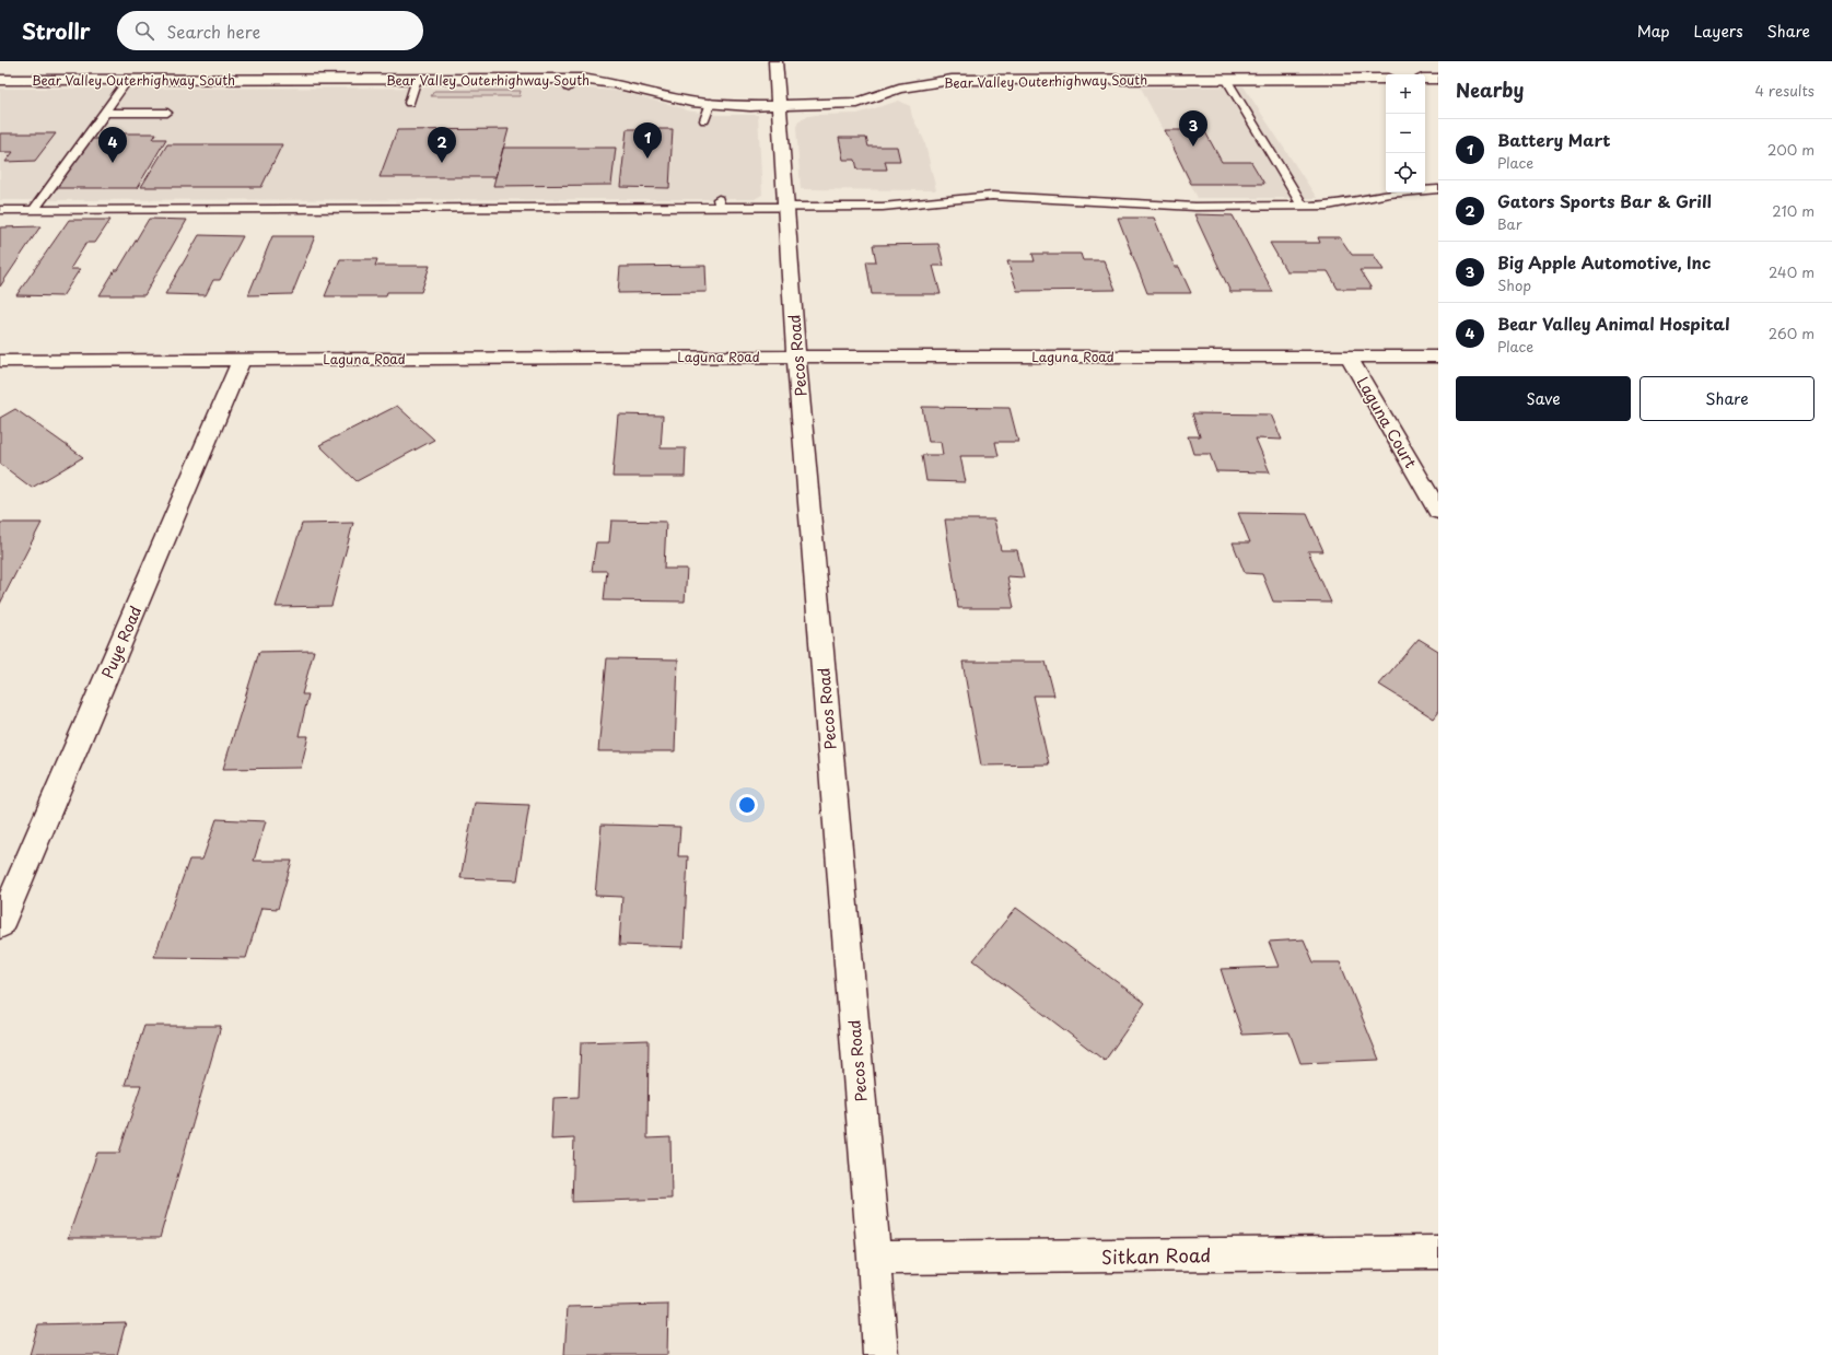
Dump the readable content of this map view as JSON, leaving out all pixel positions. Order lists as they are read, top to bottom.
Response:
{
  "streets": {
    "street": [
      "Bear Valley Outerhighway South",
      "Pecos Road",
      "Laguna Road",
      "Laguna Court",
      "Puye Road",
      "Sitkan Road"
    ]
  },
  "crossings": [
    ["Bear Valley Outerhighway South", "Pecos Road"],
    ["Pecos Road", "Laguna Road"],
    ["Pecos Road", "Sitkan Road"],
    ["Laguna Road", "Laguna Court"],
    ["Laguna Road", "Puye Road"]
  ],
  "page": {
    "header": "Strollr",
    "search": "Search here",
    "nav": ["Map", "Layers", "Share"],
    "heading": ["Nearby", "4 results"],
    "map_buttons": ["+", "−"],
    "pins": [
      "3",
      "1",
      "2",
      "4"
    ],
    "list": [
      {
        "mark": "1",
        "name": "Battery Mart",
        "note": "Place",
        "value": "200 m"
      },
      {
        "mark": "2",
        "name": "Gators Sports Bar & Grill",
        "note": "Bar",
        "value": "210 m"
      },
      {
        "mark": "3",
        "name": "Big Apple Automotive, Inc",
        "note": "Shop",
        "value": "240 m"
      },
      {
        "mark": "4",
        "name": "Bear Valley Animal Hospital",
        "note": "Place",
        "value": "260 m"
      }
    ],
    "buttons": ["Save", "Share"]
  }
}
